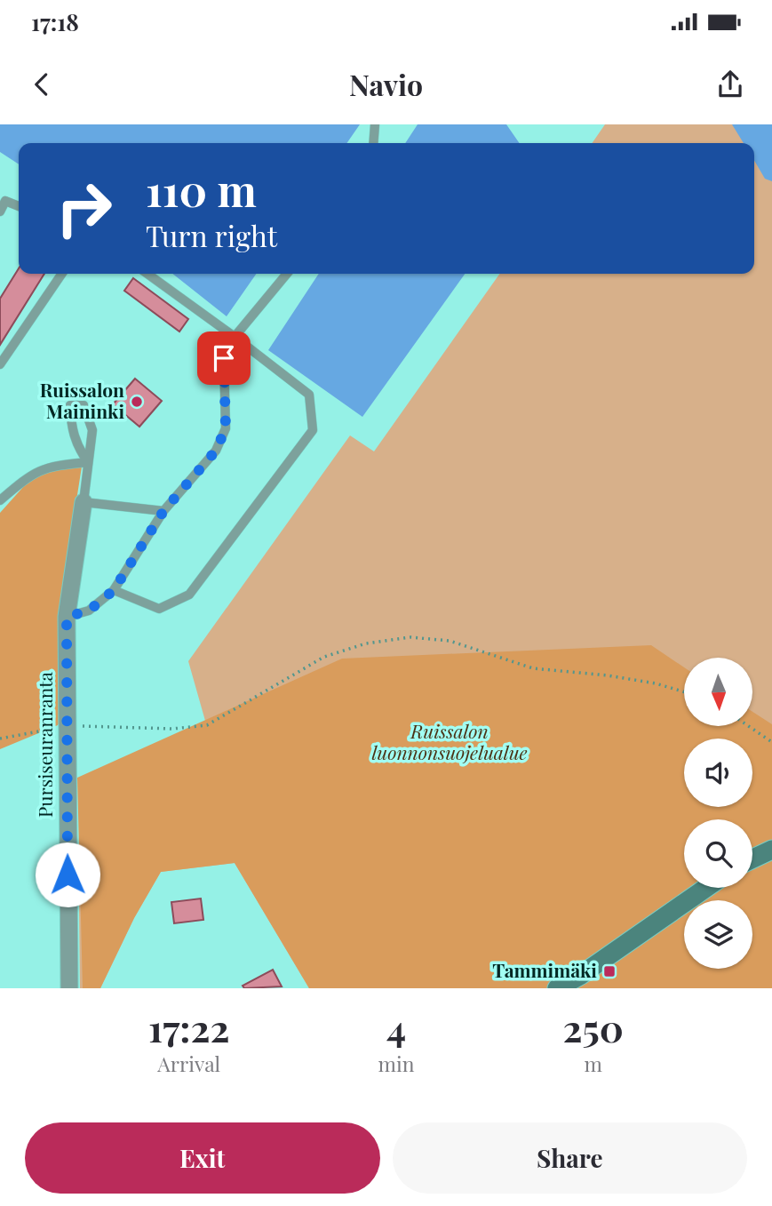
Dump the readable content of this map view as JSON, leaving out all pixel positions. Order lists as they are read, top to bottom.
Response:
{
  "streets": {
    "street": ["Pursiseuranranta"]
  },
  "parks": ["Ruissalon luonnonsuojelualue"],
  "places": {
    "other": ["Ruissalon Maininki"],
    "transit": ["Tammimäki"]
  },
  "north": "bottom",
  "page": {
    "status": "17:18",
    "header": "Navio",
    "turn": ["110 m", "Turn right"],
    "eta": [
      "17:22",
      "Arrival",
      "4",
      "min",
      "250",
      "m"
    ],
    "buttons": ["Exit", "Share"]
  }
}
